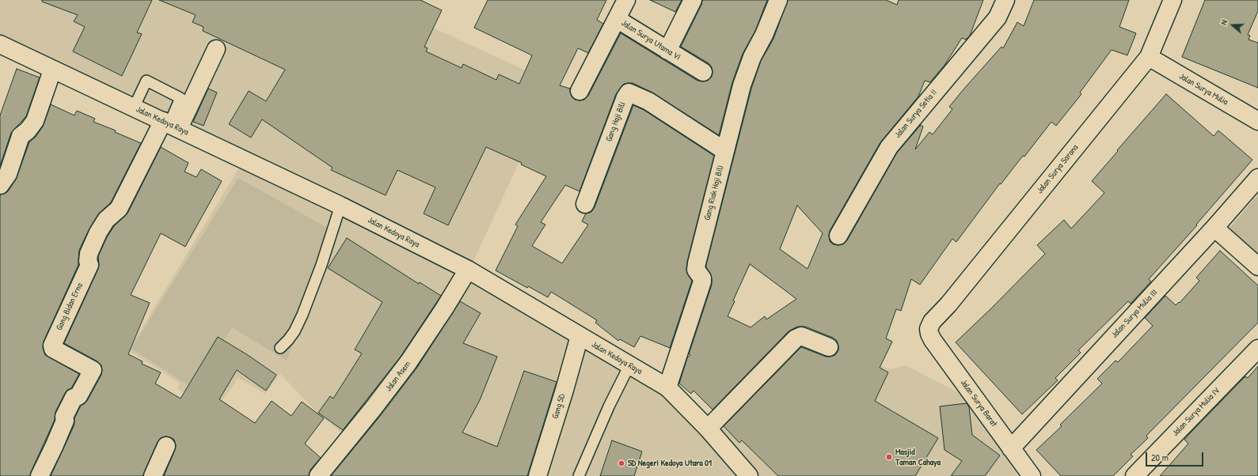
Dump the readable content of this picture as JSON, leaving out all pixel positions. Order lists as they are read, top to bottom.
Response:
{
  "streets": {
    "street": [
      "Jalan Surya Utama VI",
      "Jalan Surya Mulia",
      "Jalan Surya Setia II",
      "Jalan Kedoya Raya",
      "Gang Haji Bili",
      "Jalan Surya Sarana",
      "Gang Riak Haji Bili",
      "Gang Bidan Erna",
      "Jalan Surya Mulia III",
      "Jalan Asem",
      "Jalan Surya Barat",
      "Gang SD",
      "Jalan Surya Mulia IV"
    ]
  },
  "crossings": [
    ["Jalan Surya Mulia", "Jalan Surya Sarana"],
    ["Jalan Kedoya Raya", "Gang Riak Haji Bili"],
    ["Jalan Kedoya Raya", "Gang Bidan Erna"],
    ["Jalan Kedoya Raya", "Jalan Asem"],
    ["Jalan Kedoya Raya", "Gang SD"],
    ["Gang Haji Bili", "Gang Riak Haji Bili"],
    ["Jalan Surya Sarana", "Jalan Surya Barat"],
    ["Jalan Surya Mulia III", "Jalan Surya Barat"]
  ],
  "places": ["Masjid Taman Cahaya", "SD Negeri Kedoya Utara 01"],
  "scale_bar": "20 m",
  "north": "left"
}
